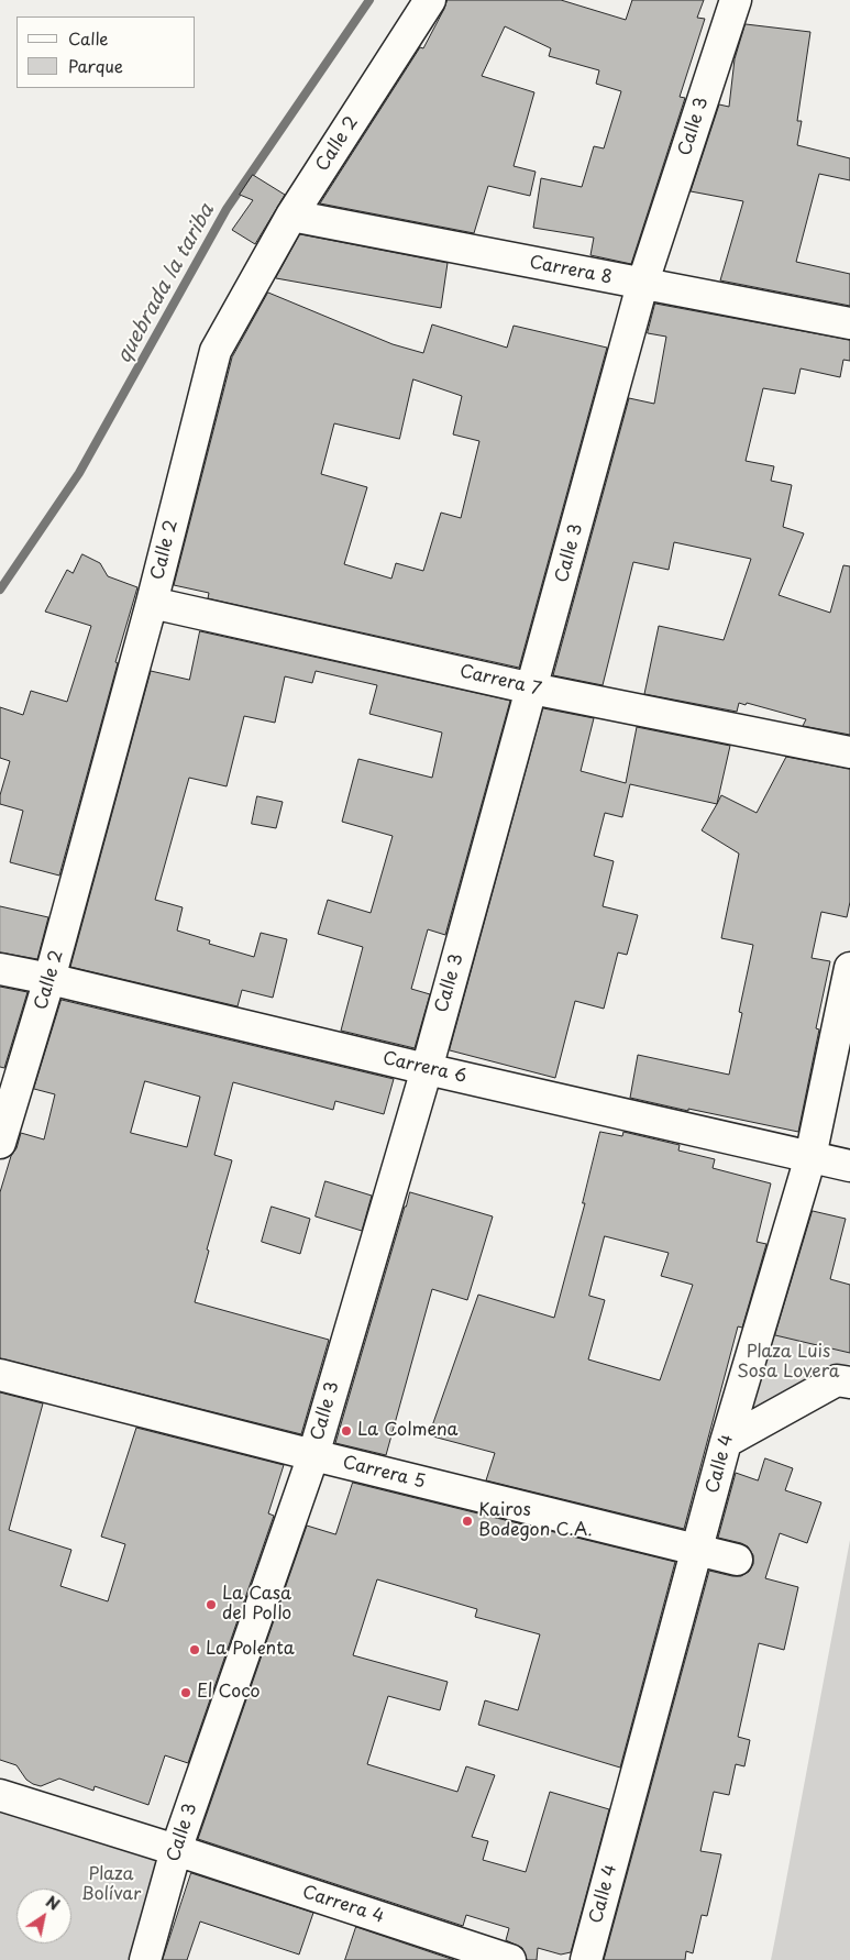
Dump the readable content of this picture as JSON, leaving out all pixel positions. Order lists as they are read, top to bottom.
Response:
{
  "streets": {
    "street": [
      "Calle 3",
      "Calle 2",
      "Carrera 8",
      "Carrera 7",
      "Carrera 6",
      "Calle 4",
      "Carrera 5",
      "Carrera 4"
    ]
  },
  "crossings": [
    ["Calle 3", "Carrera 8"],
    ["Calle 3", "Carrera 7"],
    ["Calle 3", "Carrera 6"],
    ["Calle 3", "Carrera 5"],
    ["Calle 3", "Carrera 4"],
    ["Calle 2", "Carrera 8"],
    ["Calle 2", "Carrera 7"],
    ["Calle 2", "Carrera 6"],
    ["Carrera 6", "Calle 4"],
    ["Calle 4", "Carrera 5"]
  ],
  "water": ["quebrada la tariba"],
  "parks": ["Plaza Luis Sosa Lovera", "Plaza Bolívar"],
  "places": [
    "La Colmena",
    "Kairos Bodegon C.A.",
    "La Casa del Pollo",
    "La Polenta",
    "El Coco"
  ],
  "legend": ["Calle", "Parque"],
  "north": "top right"
}
